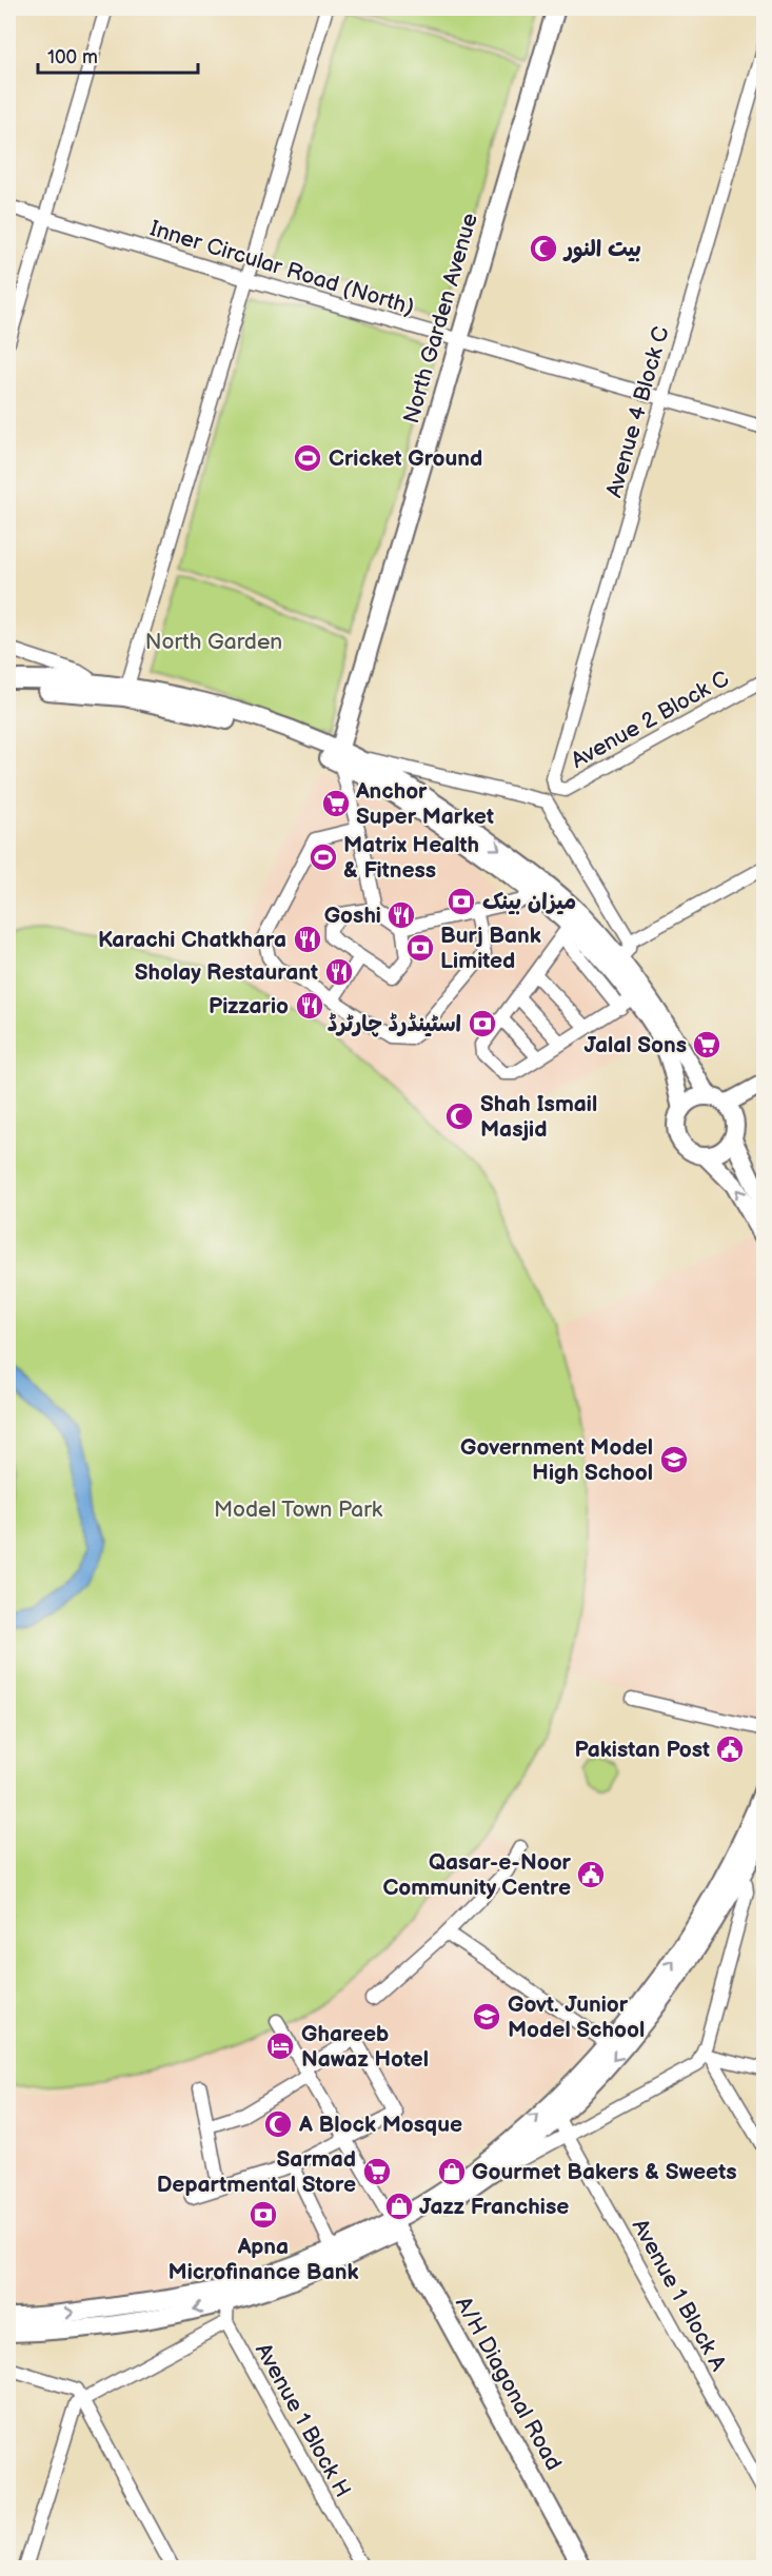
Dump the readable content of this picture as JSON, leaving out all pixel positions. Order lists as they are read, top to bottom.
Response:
{
  "streets": {
    "main road": ["North Garden Avenue", "A/H Diagonal Road"],
    "street": [
      "Inner Circular Road (North)",
      "Avenue 4 Block C",
      "Avenue 2 Block C",
      "Avenue 1 Block A",
      "Avenue 1 Block H"
    ]
  },
  "crossings": [
    ["Inner Circular Road (North)", "North Garden Avenue"],
    ["Inner Circular Road (North)", "Avenue 4 Block C"],
    ["Avenue 4 Block C", "Avenue 2 Block C"]
  ],
  "parks": ["North Garden", "Model Town Park"],
  "places": {
    "mosque": ["بیت النور", "Shah Ismail Masjid", "A Block Mosque"],
    "sports": ["Cricket Ground", "Matrix Health & Fitness"],
    "supermarket": ["Anchor Super Market", "Jalal Sons", "Sarmad Departmental Store"],
    "bank": [
      "میزان بینک",
      "Burj Bank Limited",
      "اسٹینڈرڈ چارٹرڈ",
      "Apna Microfinance Bank"
    ],
    "restaurant": [
      "Goshi",
      "Karachi Chatkhara",
      "Sholay Restaurant",
      "Pizzario"
    ],
    "school or university": ["Government Model High School", "Govt. Junior Model School"],
    "public building": ["Pakistan Post", "Qasar-e-Noor Community Centre"],
    "hotel": ["Ghareeb Nawaz Hotel"],
    "shop": ["Gourmet Bakers & Sweets", "Jazz Franchise"]
  },
  "scale_bar": "100 m"
}
